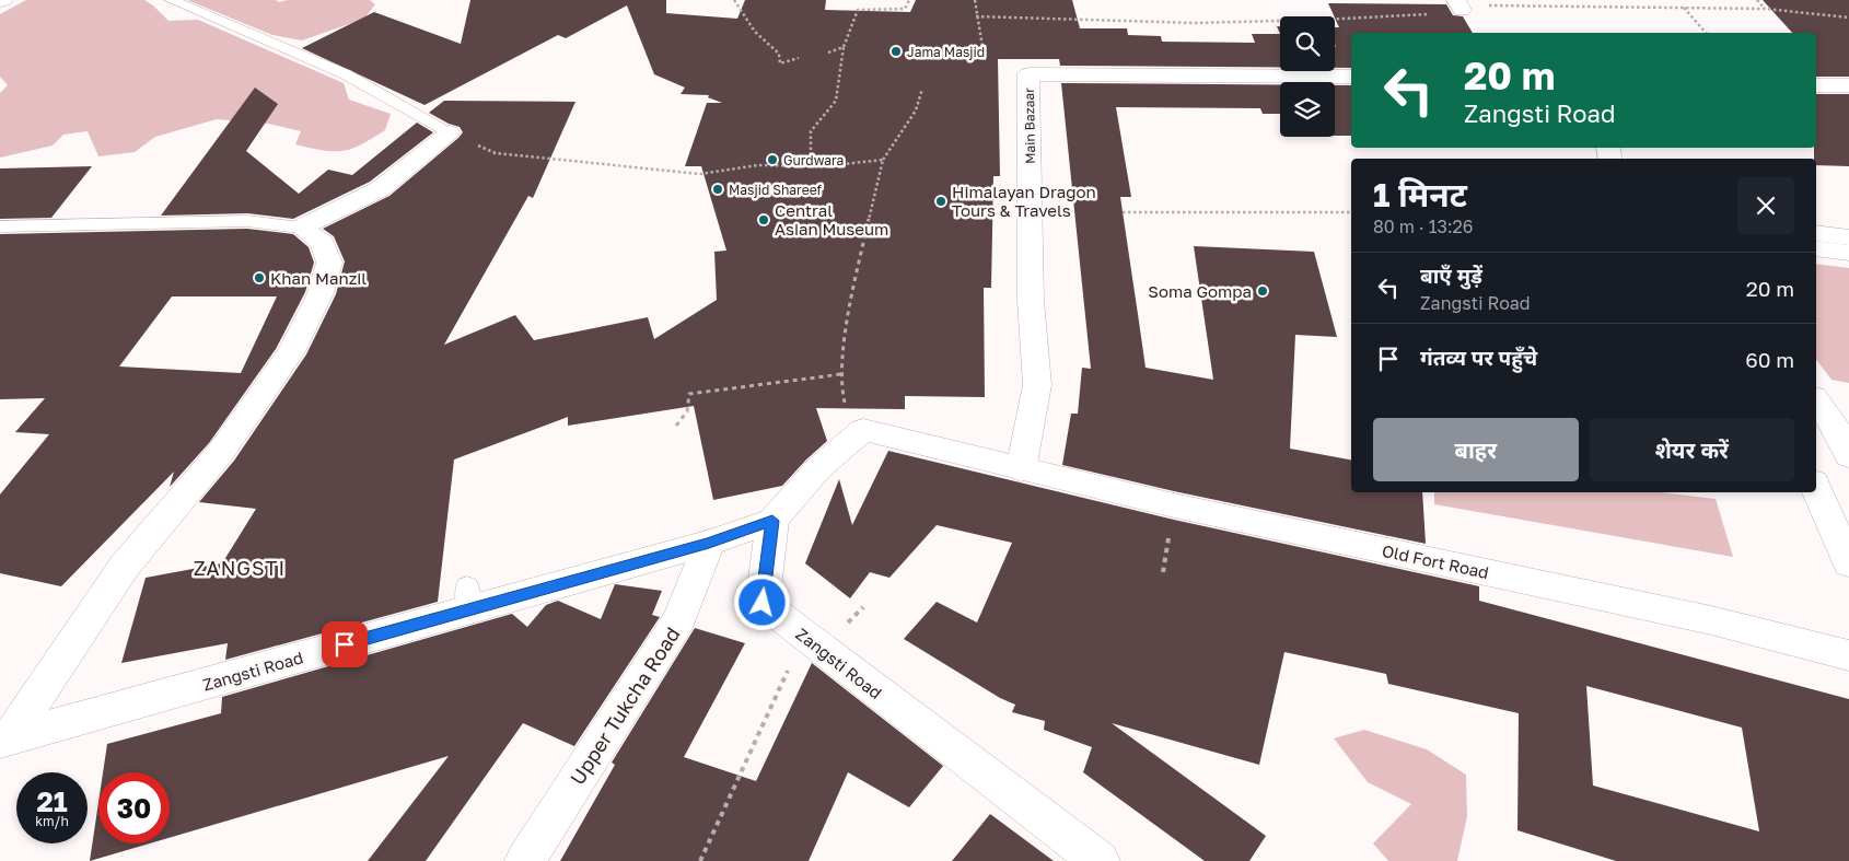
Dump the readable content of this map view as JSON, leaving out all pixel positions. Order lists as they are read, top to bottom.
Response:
{
  "streets": {
    "street": [
      "Main Bazaar",
      "Old Fort Road",
      "Zangsti Road",
      "Upper Tukcha Road"
    ]
  },
  "crossings": [
    ["Main Bazaar", "Old Fort Road"],
    ["Zangsti Road", "Upper Tukcha Road"]
  ],
  "districts": ["ZANGSTI"],
  "places": [
    "Jama Masjid",
    "Gurdwara",
    "Masjid Shareef",
    "Himalayan Dragon Tours & Travels",
    "Central Asian Museum",
    "Khan Manzil",
    "Soma Gompa"
  ],
  "page": {
    "turn": ["20 m", "Zangsti Road"],
    "heading": ["1 मिनट", "80 m · 13:26"],
    "list": [
      {
        "name": "बाएँ मुड़ें",
        "note": "Zangsti Road",
        "value": "20 m"
      },
      {
        "name": "गंतव्य पर पहुँचे",
        "value": "60 m"
      }
    ],
    "buttons": ["बाहर", "शेयर करें"],
    "speed": "21 km/h",
    "limit": "30"
  }
}
